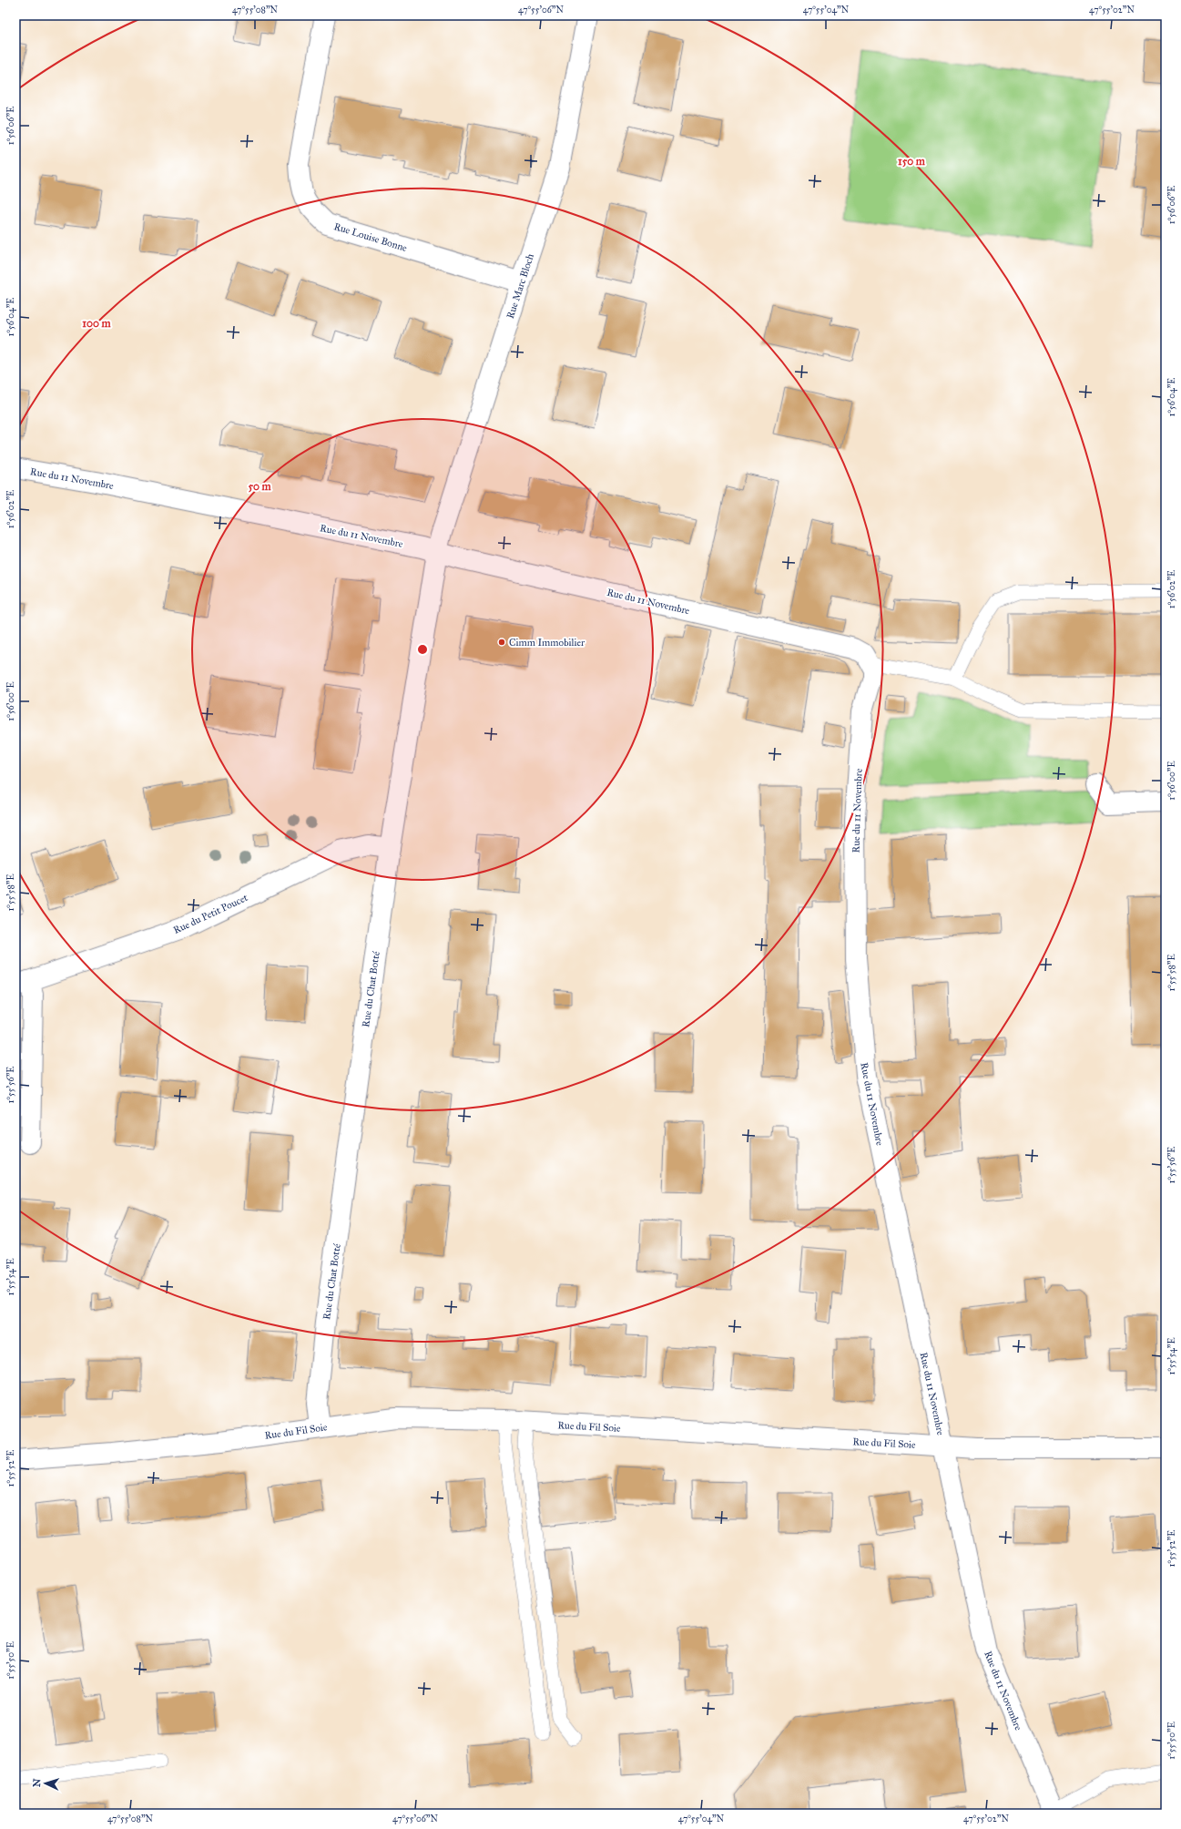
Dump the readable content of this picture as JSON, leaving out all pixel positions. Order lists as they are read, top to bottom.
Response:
{
  "streets": {
    "street": [
      "Rue Louise Bonne",
      "Rue Marc Bloch",
      "Rue du 11 Novembre",
      "Rue du Petit Poucet",
      "Rue du Chat Botté",
      "Rue du Fil Soie"
    ]
  },
  "crossings": [
    ["Rue Louise Bonne", "Rue Marc Bloch"],
    ["Rue Marc Bloch", "Rue du 11 Novembre"],
    ["Rue Marc Bloch", "Rue du Chat Botté"],
    ["Rue du 11 Novembre", "Rue du Chat Botté"],
    ["Rue du 11 Novembre", "Rue du Fil Soie"],
    ["Rue du Petit Poucet", "Rue du Chat Botté"],
    ["Rue du Chat Botté", "Rue du Fil Soie"]
  ],
  "places": ["Cimm Immobilier"],
  "north": "left",
  "coordinates": [
    "47°55'08\"N",
    "47°55'06\"N",
    "47°55'04\"N",
    "47°55'02\"N",
    "1°56'06\"E",
    "1°56'04\"E",
    "1°56'02\"E",
    "1°56'00\"E",
    "1°55'58\"E",
    "1°55'56\"E",
    "1°55'54\"E",
    "1°55'52\"E",
    "1°55'50\"E"
  ],
  "rings": ["150 m", "100 m", "50 m"]
}
